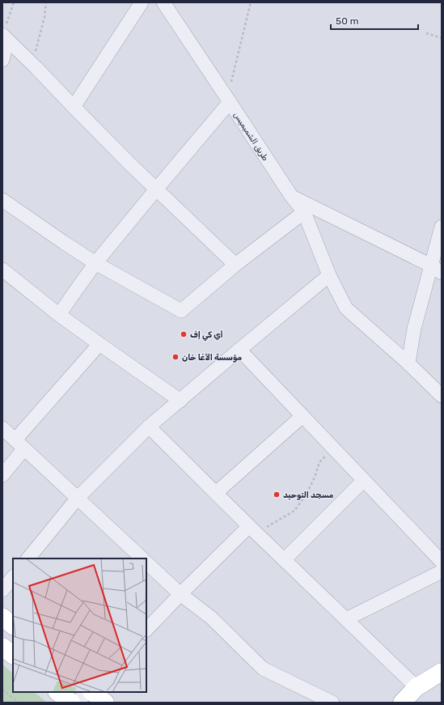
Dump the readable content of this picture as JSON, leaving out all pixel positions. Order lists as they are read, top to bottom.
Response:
{
  "streets": {
    "street": ["طريق الشميميس"]
  },
  "places": ["أي كي إف", "مؤسسة الآغا خان", "مسجد التوحيد"],
  "scale_bar": "50 m"
}
